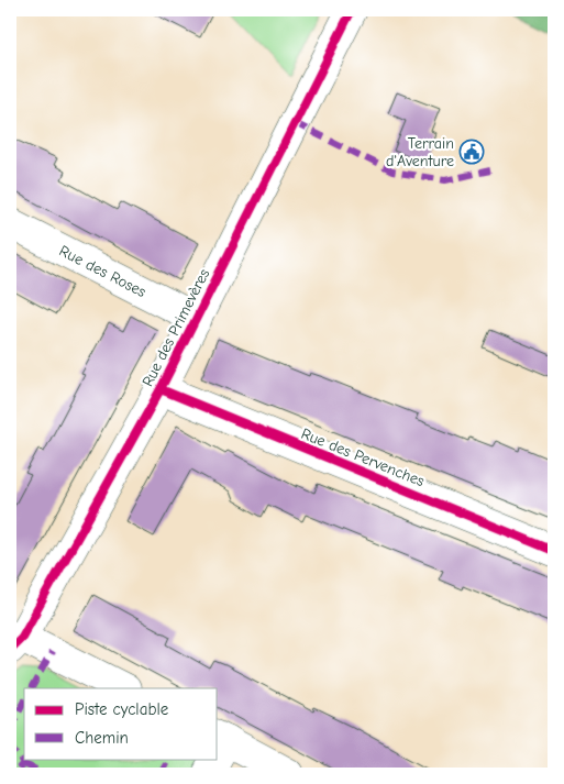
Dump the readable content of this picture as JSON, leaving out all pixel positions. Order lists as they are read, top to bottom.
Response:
{
  "streets": {
    "street": ["Rue des Roses", "Rue des Primevères", "Rue des Pervenches"]
  },
  "crossings": [
    ["Rue des Roses", "Rue des Primevères"],
    ["Rue des Primevères", "Rue des Pervenches"]
  ],
  "places": {
    "public building": ["Terrain d'Aventure"]
  },
  "legend": ["Piste cyclable", "Chemin"]
}
